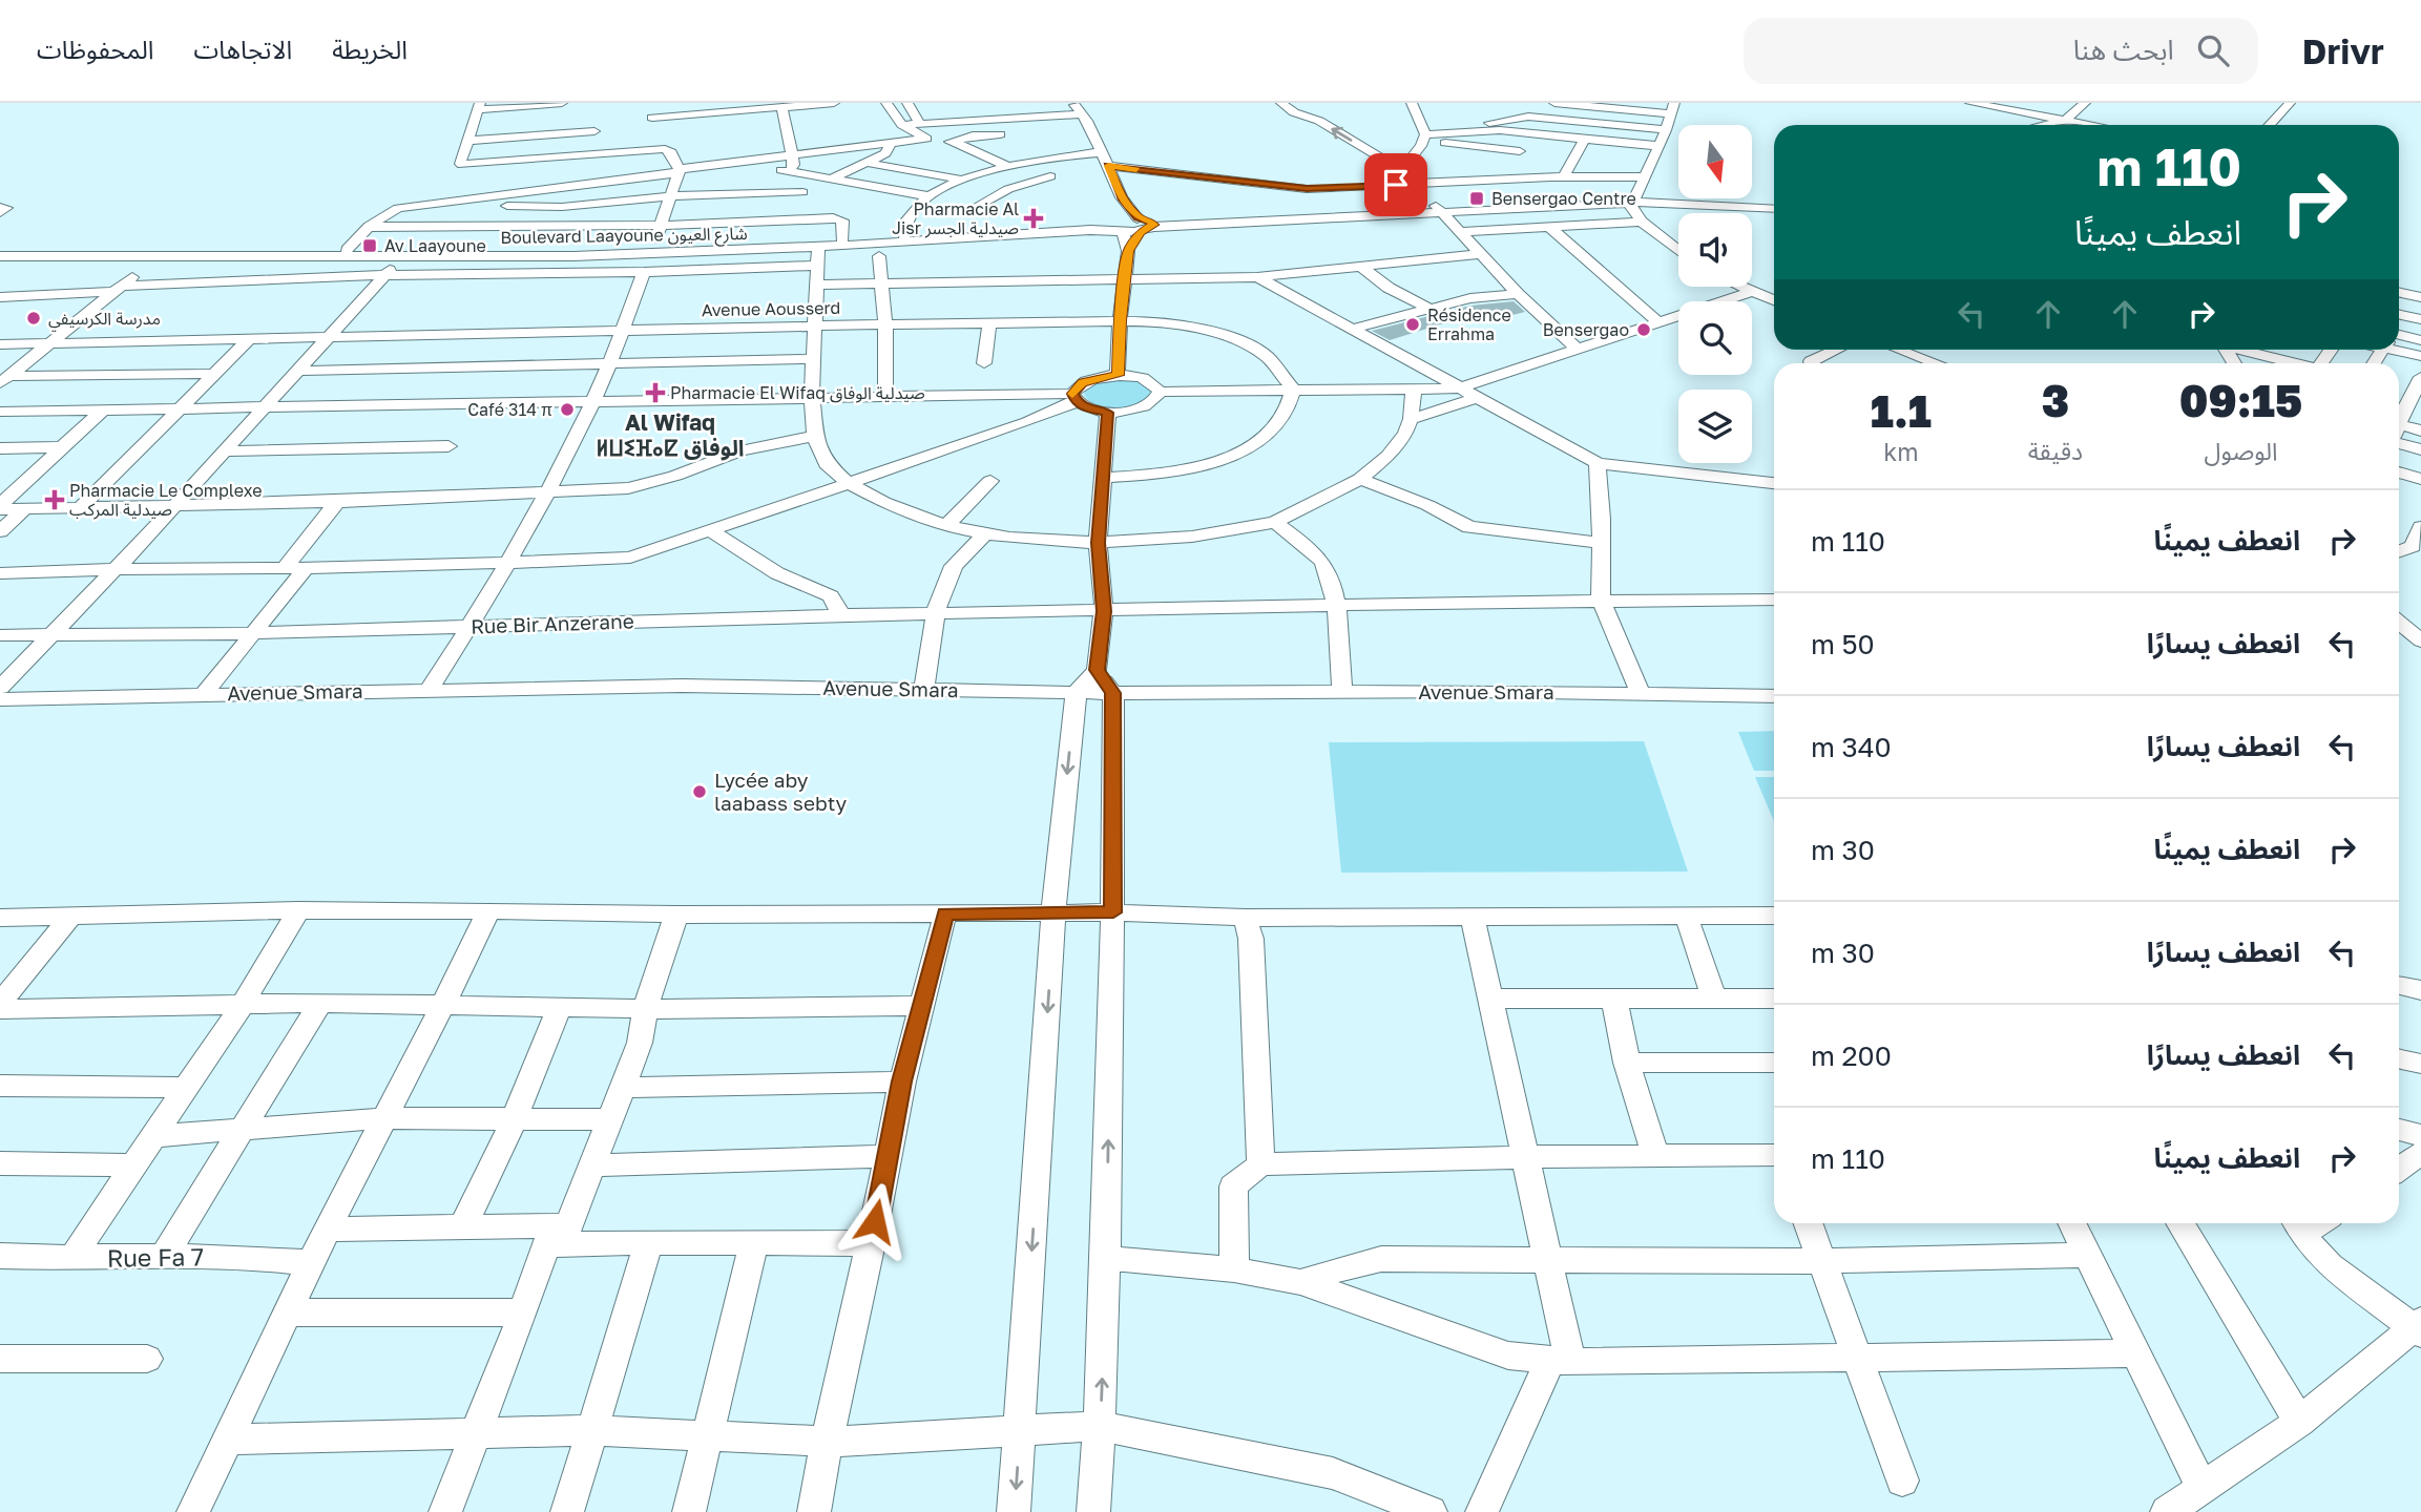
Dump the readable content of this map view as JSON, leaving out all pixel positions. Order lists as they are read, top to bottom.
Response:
{
  "streets": {
    "street": [
      "Boulevard Laayoune شارع العيون",
      "Avenue Aousserd",
      "Rue Bir Anzerane",
      "Avenue Smara",
      "Rue Fa 7"
    ]
  },
  "districts": ["Al Wifaq ⵍⵡⵉⴼⴰⵇ الوفاق"],
  "places": {
    "transit": ["Bensergao Centre", "Av Laayoune"],
    "health": ["Pharmacie Al Jisr صيدلية الجسر", "Pharmacie El Wifaq صيدلية الوفاق", "Pharmacie Le Complexe صيدلية المركب"],
    "other": [
      "مدرسة الكرسيفي",
      "Résidence Errahma",
      "Bensergao",
      "Café 314 π",
      "Lycée aby laabass sebty"
    ]
  },
  "north": "bottom",
  "page": {
    "header": "Drivr",
    "search": "ابحث هنا",
    "nav": ["الخريطة", "الاتجاهات", "المحفوظات"],
    "turn": ["110 m", "انعطف يمينًا"],
    "eta": [
      "09:15",
      "الوصول",
      "3",
      "دقيقة",
      "1.1",
      "km"
    ],
    "list": [
      {
        "name": "انعطف يمينًا",
        "value": "110 m"
      },
      {
        "name": "انعطف يسارًا",
        "value": "50 m"
      },
      {
        "name": "انعطف يسارًا",
        "value": "340 m"
      },
      {
        "name": "انعطف يمينًا",
        "value": "30 m"
      },
      {
        "name": "انعطف يسارًا",
        "value": "30 m"
      },
      {
        "name": "انعطف يسارًا",
        "value": "200 m"
      },
      {
        "name": "انعطف يمينًا",
        "value": "110 m"
      }
    ]
  }
}
